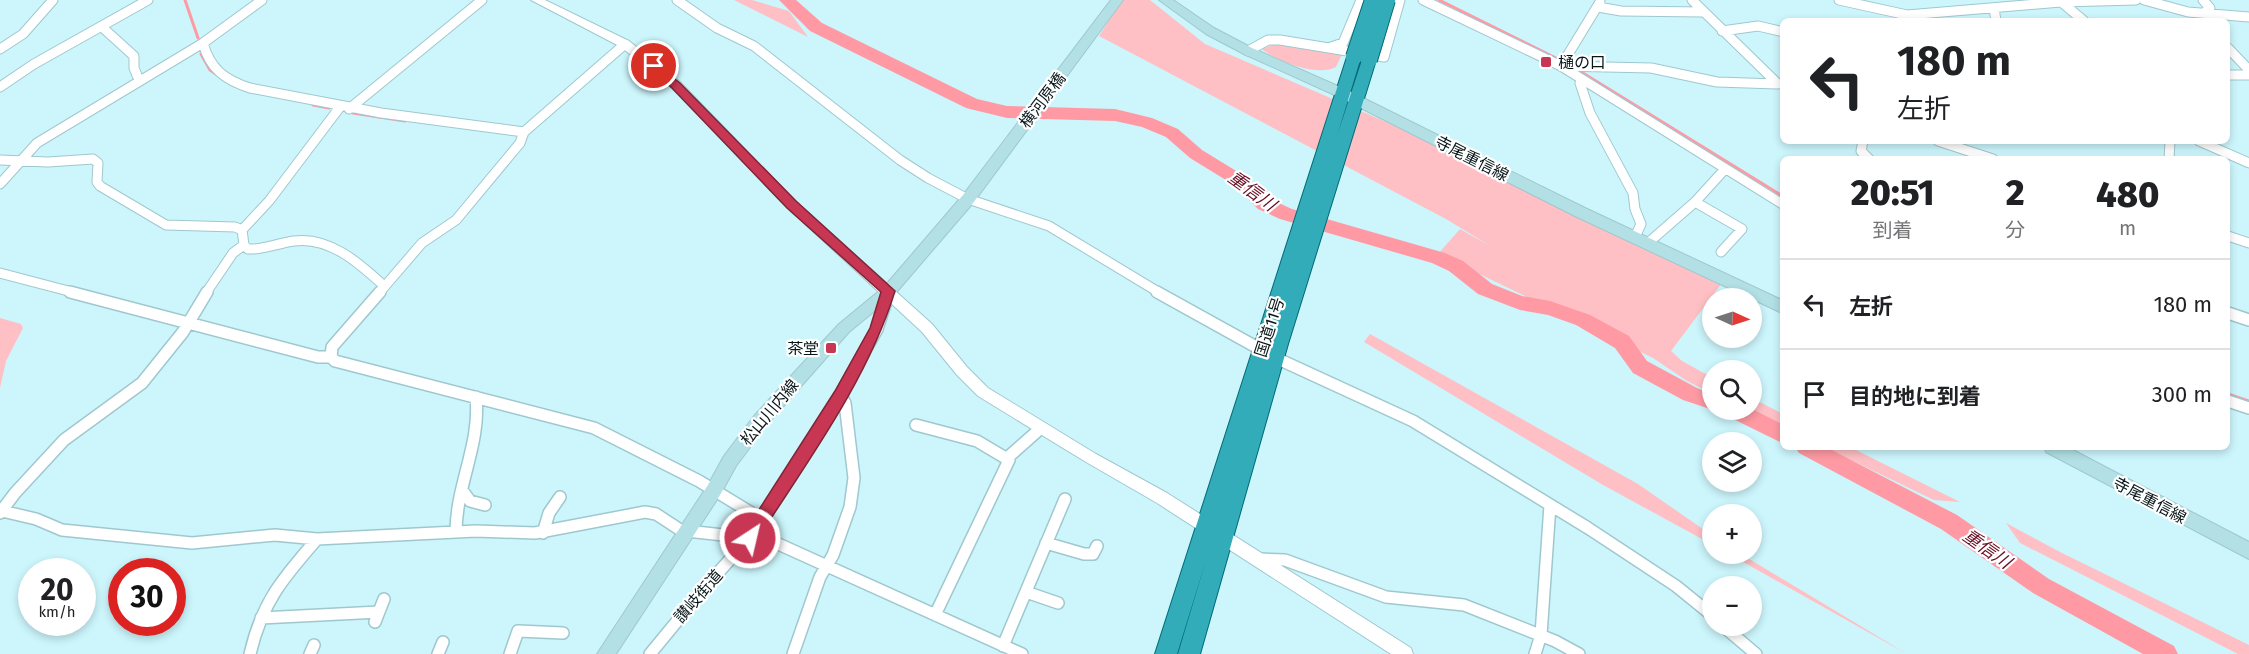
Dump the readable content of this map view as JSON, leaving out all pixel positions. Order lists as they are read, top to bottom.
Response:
{
  "streets": {
    "highway": ["国道11号"],
    "main road": ["横河原橋", "寺尾重信線", "松山川内線"],
    "street": ["讃岐街道"]
  },
  "crossings": [
    ["横河原橋", "松山川内線"],
    ["寺尾重信線", "国道11号"],
    ["松山川内線", "讃岐街道"]
  ],
  "water": ["重信川"],
  "places": {
    "transit": ["樋の口", "茶堂"]
  },
  "north": "right",
  "page": {
    "turn": ["180 m", "左折"],
    "eta": [
      "20:51",
      "到着",
      "2",
      "分",
      "480",
      "m"
    ],
    "list": [
      {
        "name": "左折",
        "value": "180 m"
      },
      {
        "name": "目的地に到着",
        "value": "300 m"
      }
    ],
    "map_buttons": ["+", "−"],
    "speed": "20 km/h",
    "limit": "30"
  }
}
